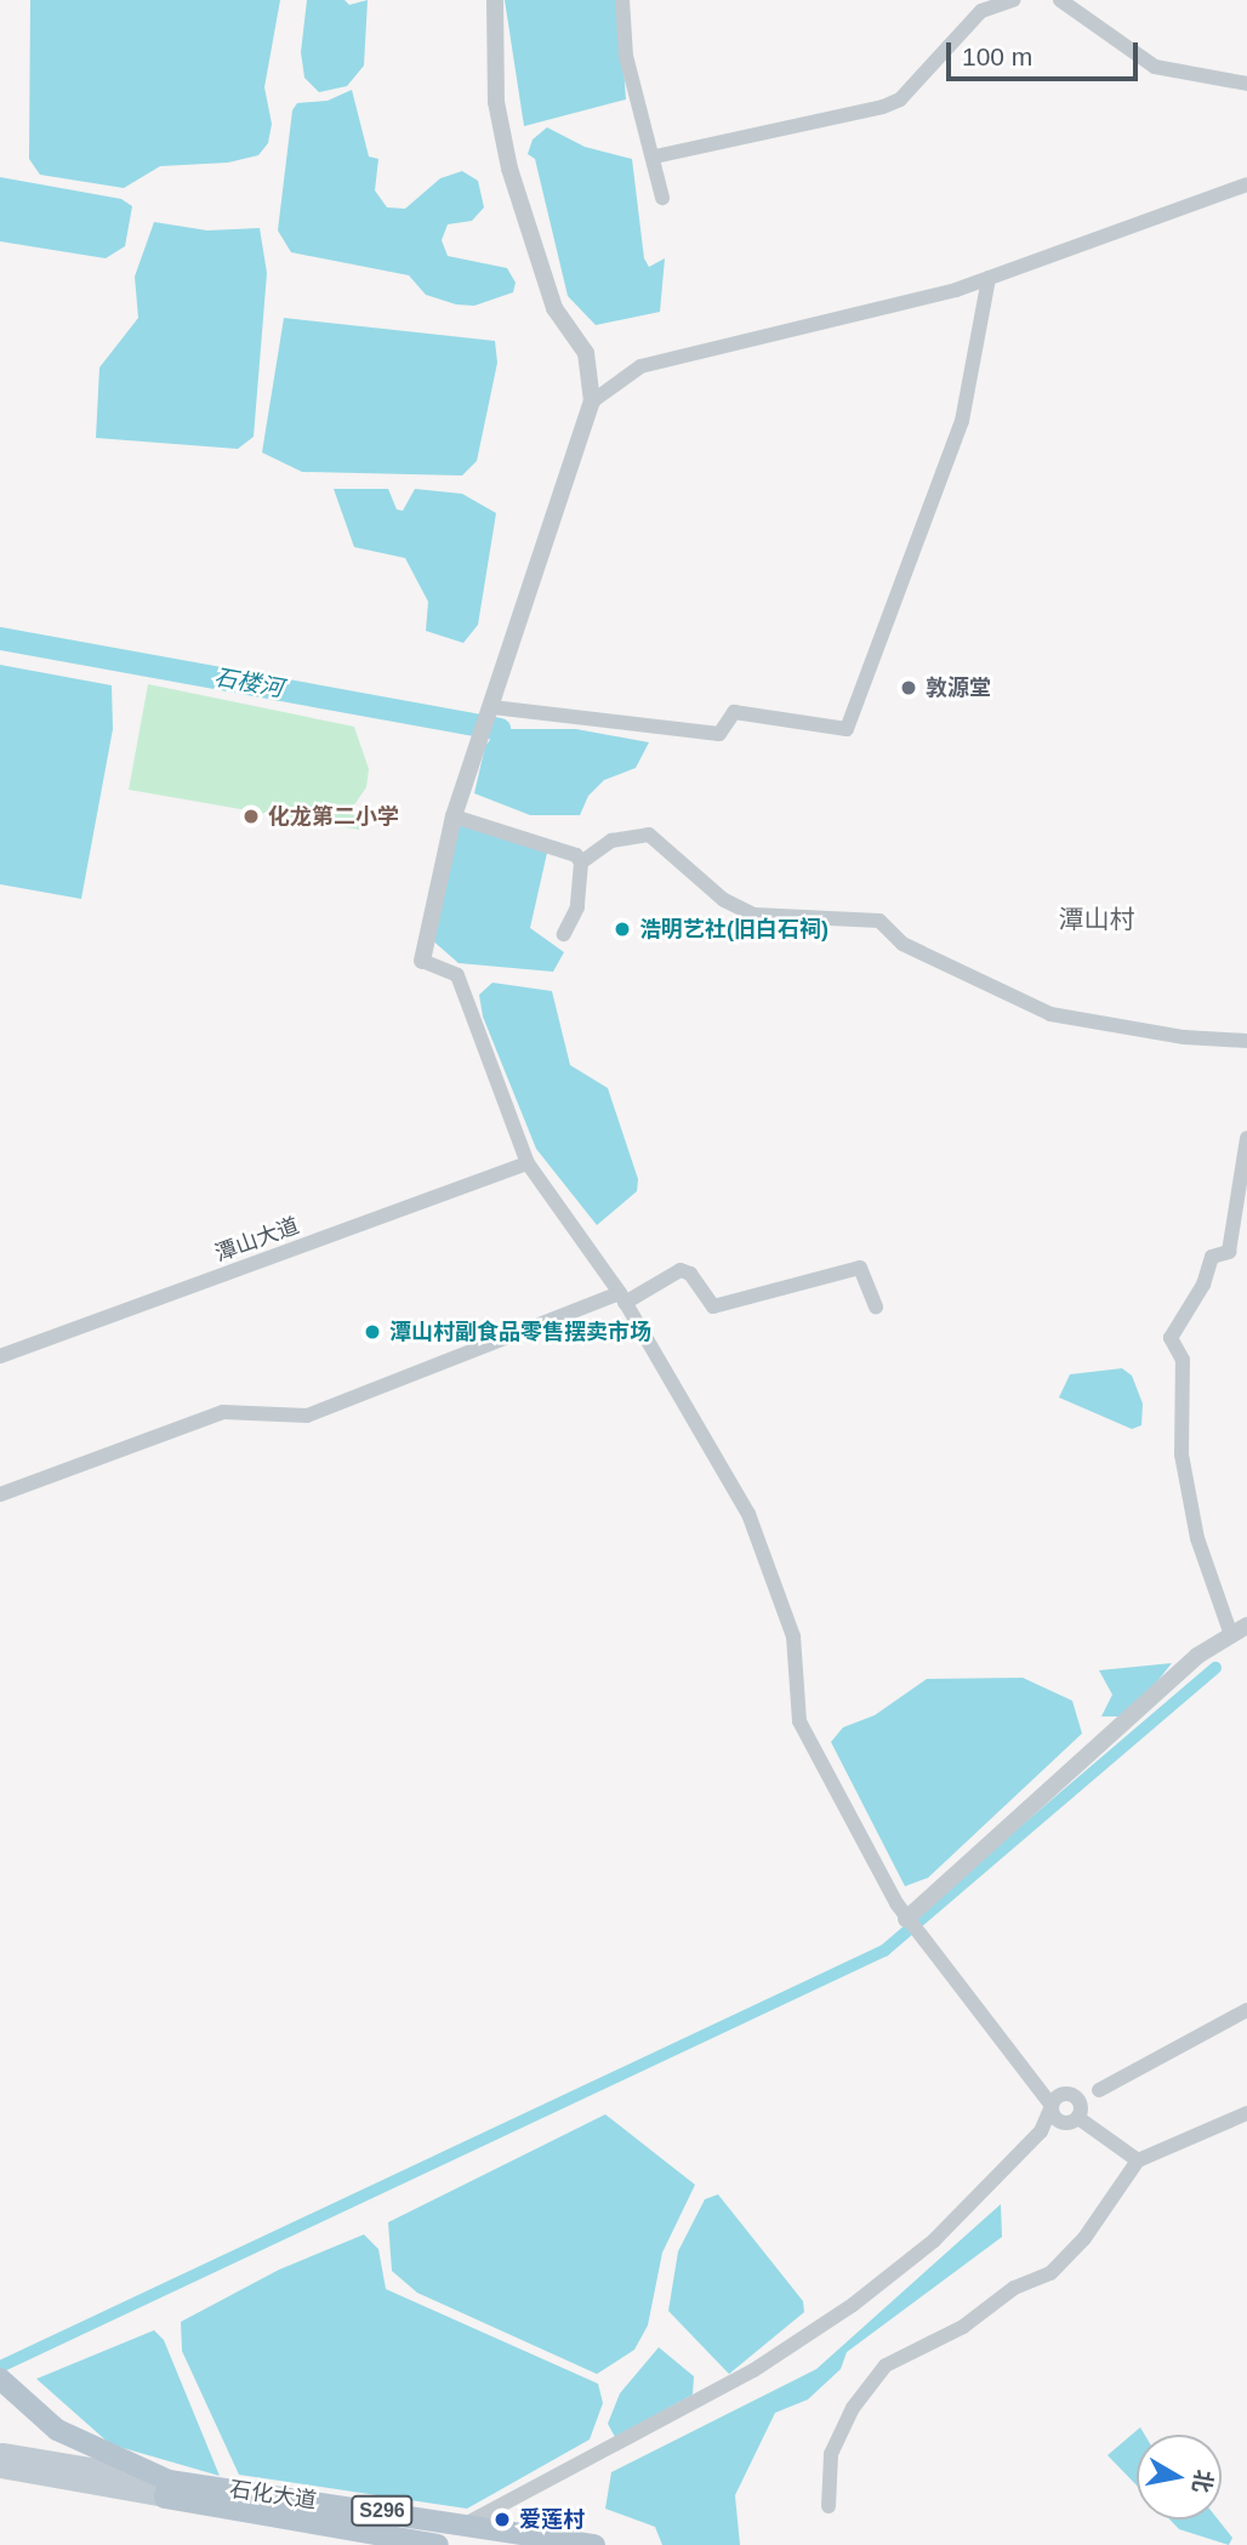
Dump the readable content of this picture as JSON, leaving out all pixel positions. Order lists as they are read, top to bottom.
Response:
{
  "streets": {
    "main road": ["石化大道", "S296"],
    "street": ["潭山大道"]
  },
  "crossings": [
    ["石化大道", "S296"]
  ],
  "districts": ["潭山村"],
  "water": ["石楼河"],
  "places": [
    "敦源堂",
    "化龙第二小学",
    "浩明艺社(旧白石祠)",
    "潭山村副食品零售摆卖市场",
    "爱莲村"
  ],
  "scale_bar": "100 m",
  "north": "right"
}
